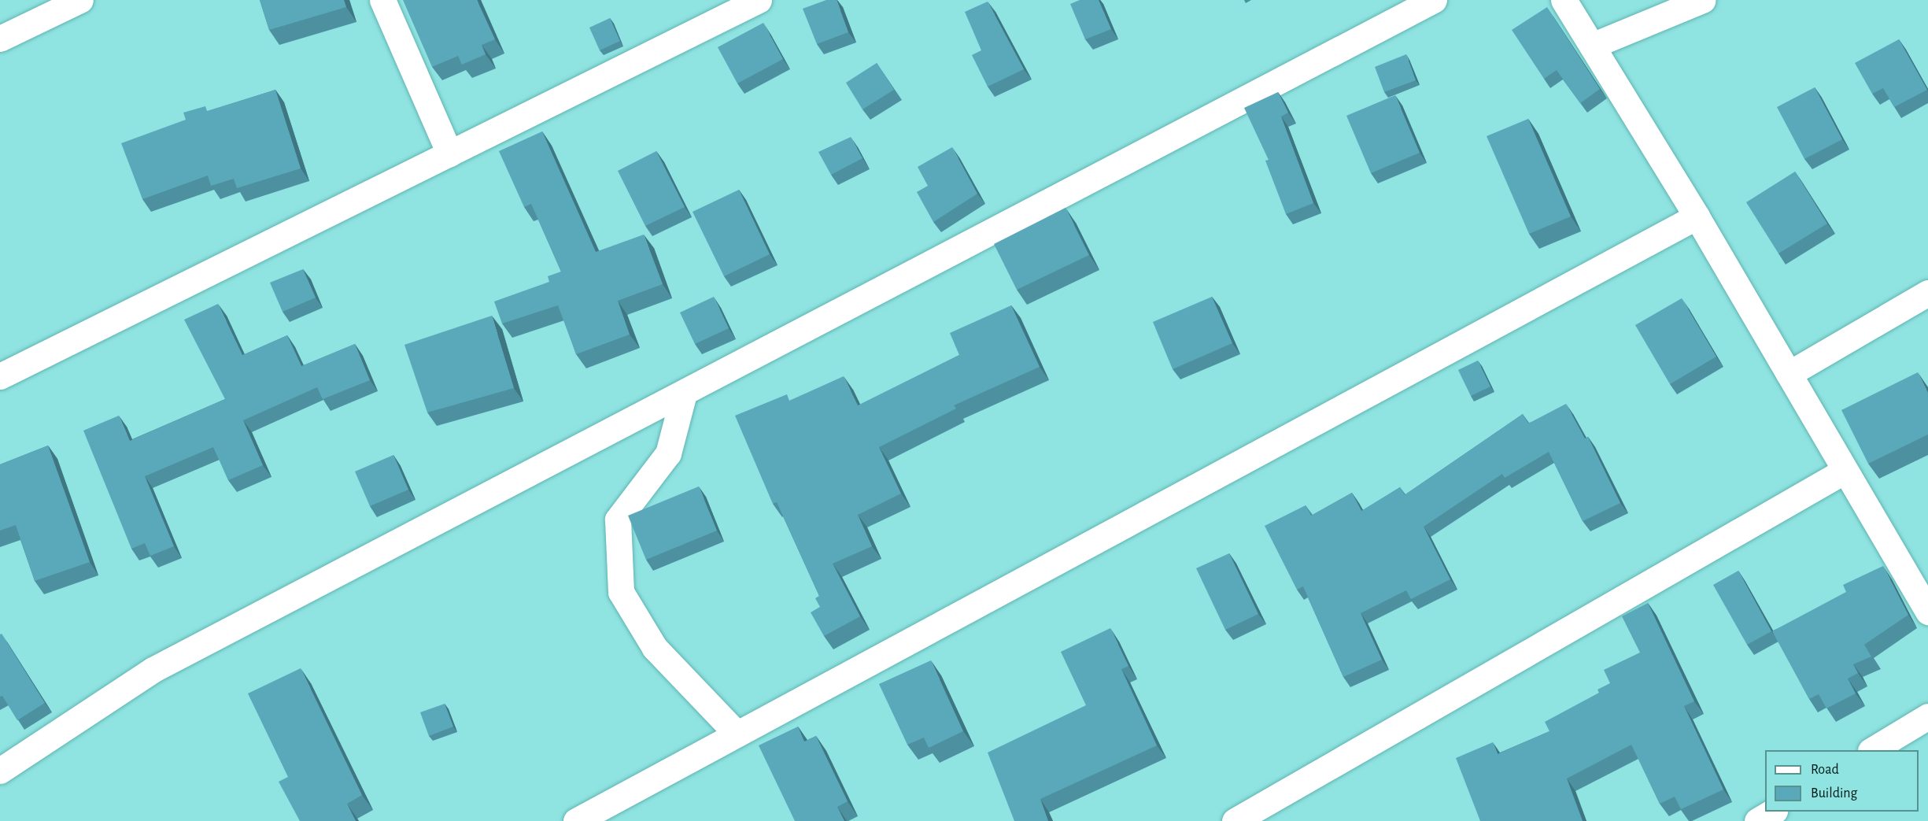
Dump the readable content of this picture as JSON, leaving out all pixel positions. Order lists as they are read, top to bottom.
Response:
{
  "legend": ["Road", "Building"]
}
